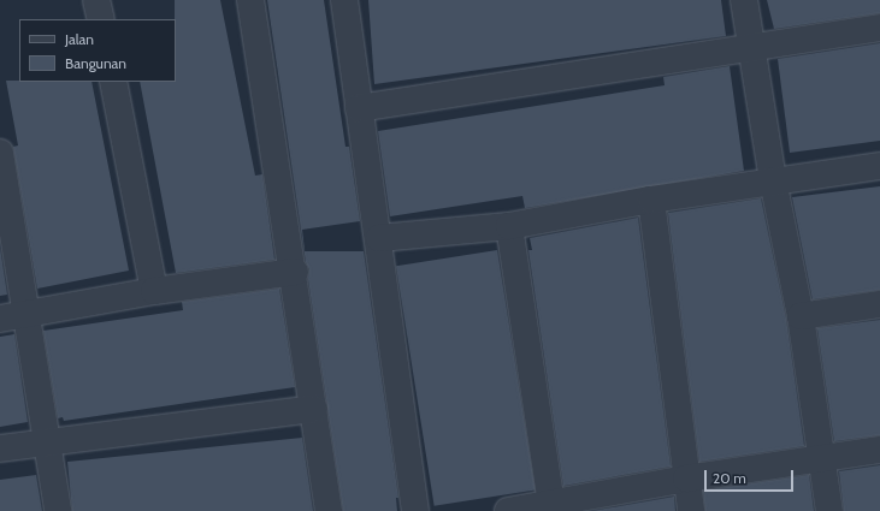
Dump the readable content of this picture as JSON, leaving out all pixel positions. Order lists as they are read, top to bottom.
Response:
{
  "legend": ["Jalan", "Bangunan"],
  "scale_bar": "20 m"
}
